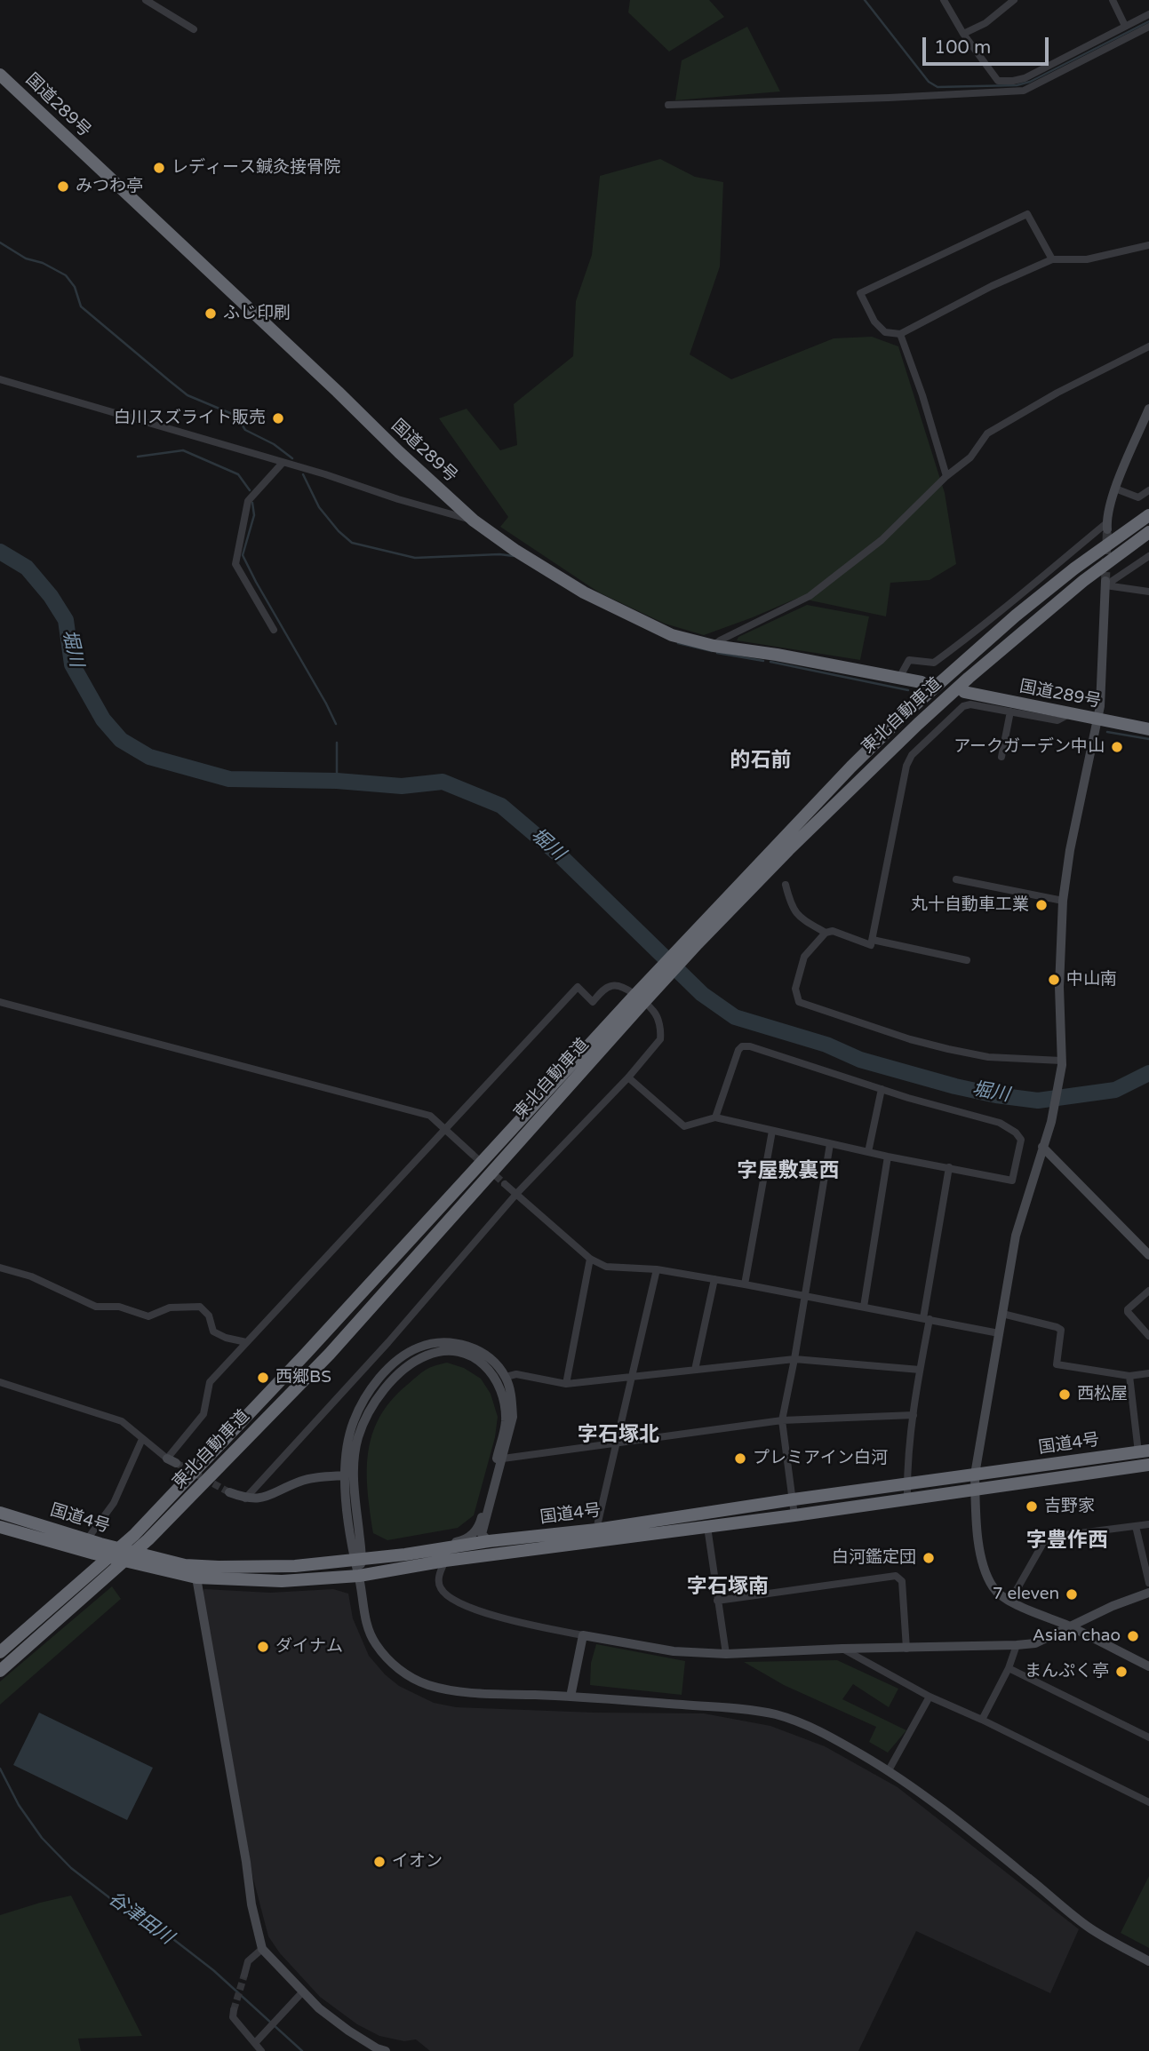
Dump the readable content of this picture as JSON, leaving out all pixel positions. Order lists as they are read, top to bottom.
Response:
{
  "streets": {
    "highway": ["国道289号", "東北自動車道", "国道4号"]
  },
  "districts": [
    "的石前",
    "字屋敷裏西",
    "字石塚北",
    "字豊作西",
    "字石塚南"
  ],
  "water": ["堀川", "谷津田川"],
  "places": [
    "レディース鍼灸接骨院",
    "みつわ亭",
    "ふじ印刷",
    "白川スズライト販売",
    "アークガーデン中山",
    "丸十自動車工業",
    "中山南",
    "西郷BS",
    "西松屋",
    "プレミアイン白河",
    "吉野家",
    "白河鑑定団",
    "7 eleven",
    "Asian chao",
    "ダイナム",
    "まんぷく亭",
    "イオン"
  ],
  "scale_bar": "100 m"
}
